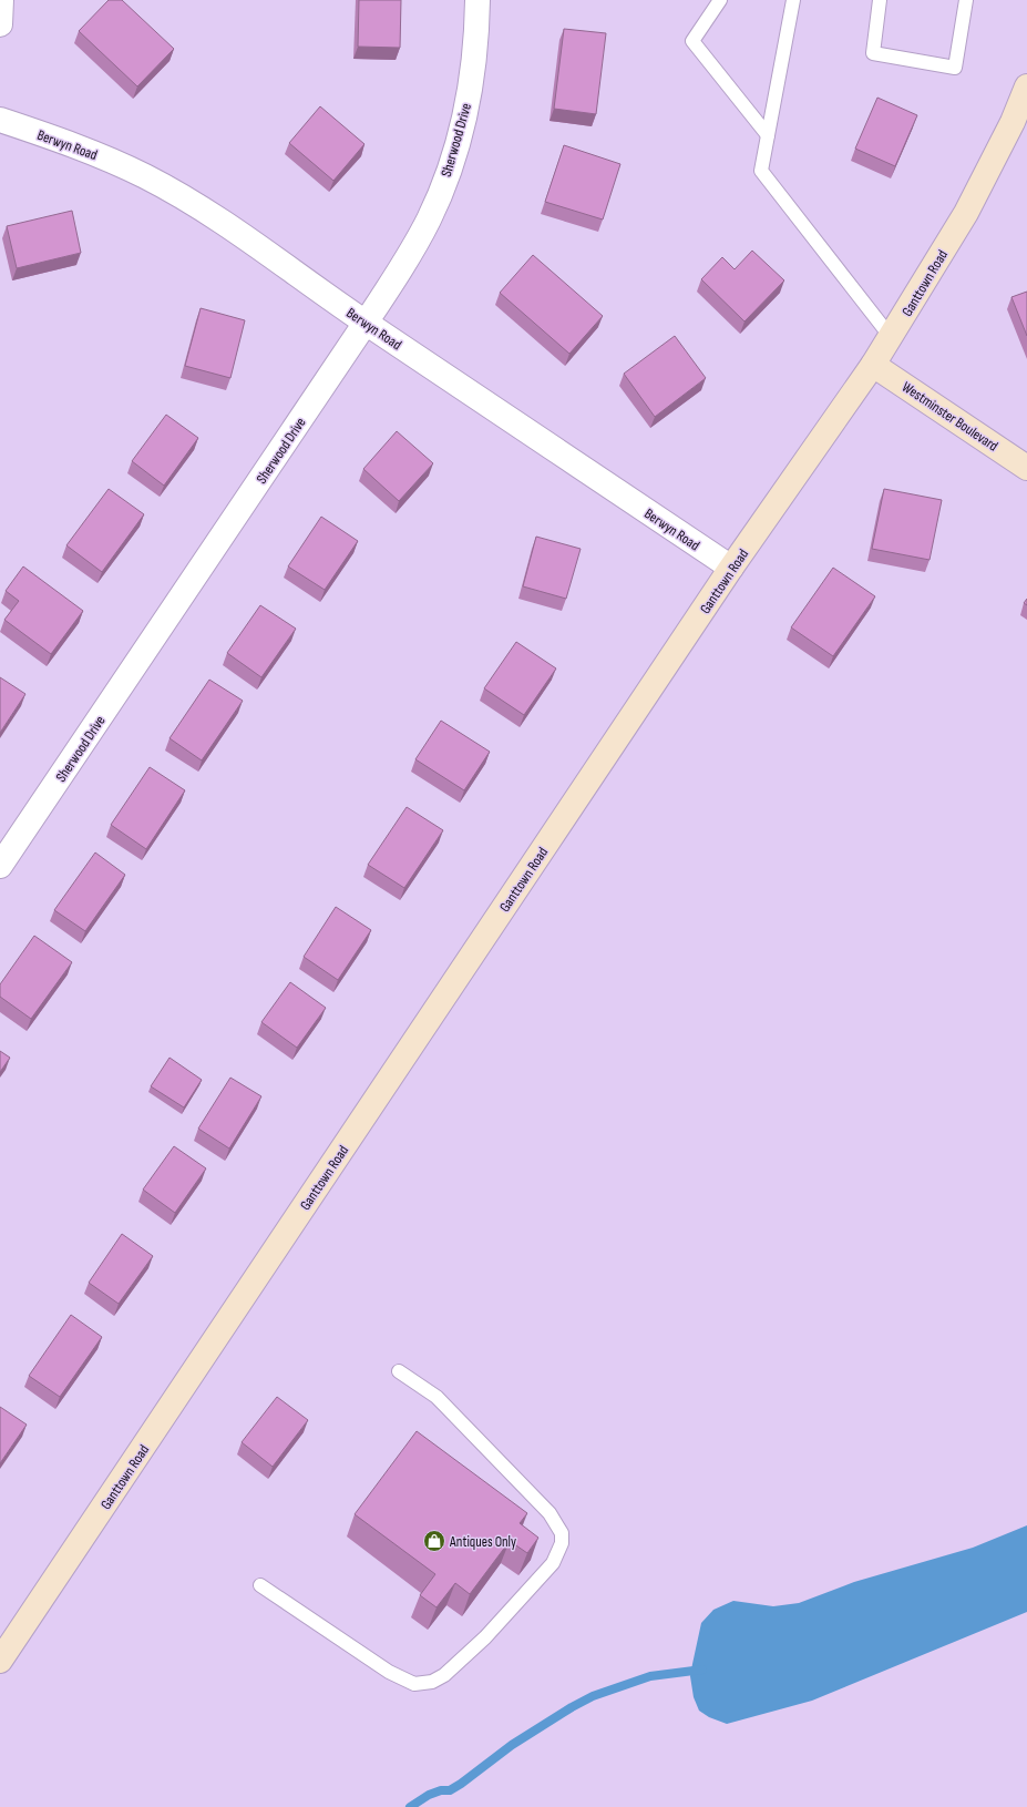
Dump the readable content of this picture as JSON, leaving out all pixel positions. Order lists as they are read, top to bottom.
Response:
{
  "streets": {
    "street": [
      "Sherwood Drive",
      "Berwyn Road",
      "Ganttown Road",
      "Westminster Boulevard"
    ]
  },
  "crossings": [
    ["Sherwood Drive", "Berwyn Road"],
    ["Berwyn Road", "Ganttown Road"],
    ["Ganttown Road", "Westminster Boulevard"]
  ],
  "places": {
    "shop": ["Antiques Only"]
  }
}
